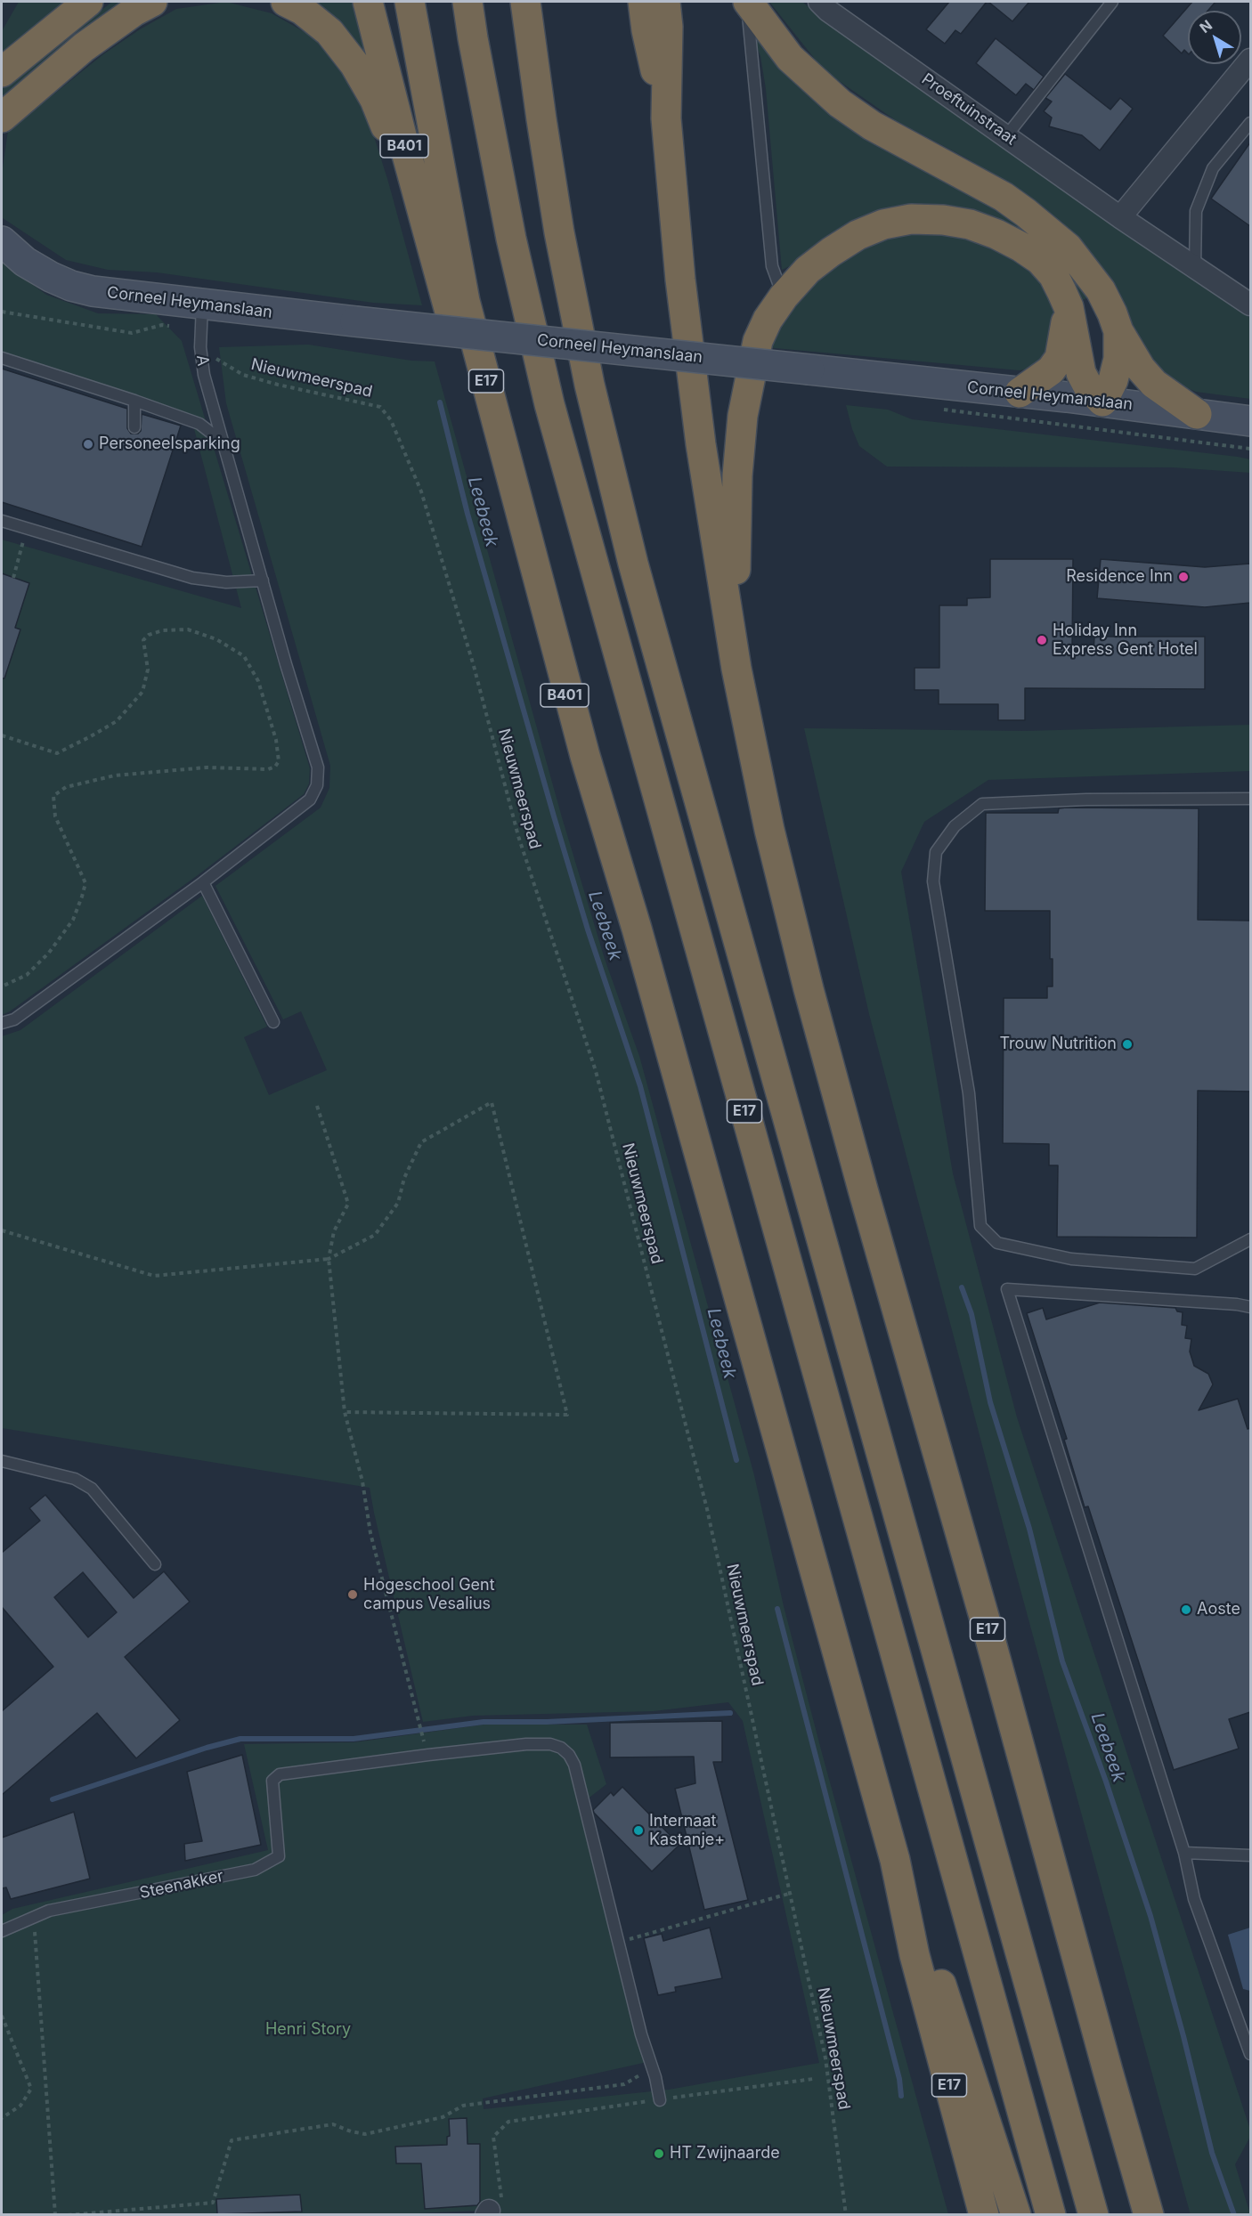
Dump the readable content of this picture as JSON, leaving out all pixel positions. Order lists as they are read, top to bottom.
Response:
{
  "streets": {
    "highway": ["B401", "E17"],
    "street": ["Proeftuinstraat", "Corneel Heymanslaan"],
    "lane": ["A", "Steenakker"],
    "path": ["Nieuwmeerspad"]
  },
  "crossings": [
    ["B401", "E17"],
    ["Corneel Heymanslaan", "A"],
    ["A", "Nieuwmeerspad"]
  ],
  "water": ["Leebeek"],
  "parks": ["Henri Story"],
  "places": [
    "Personeelsparking",
    "Residence Inn",
    "Holiday Inn Express Gent Hotel",
    "Trouw Nutrition",
    "Hogeschool Gent campus Vesalius",
    "Aoste",
    "Internaat Kastanje+",
    "HT Zwijnaarde"
  ],
  "north": "top left"
}
